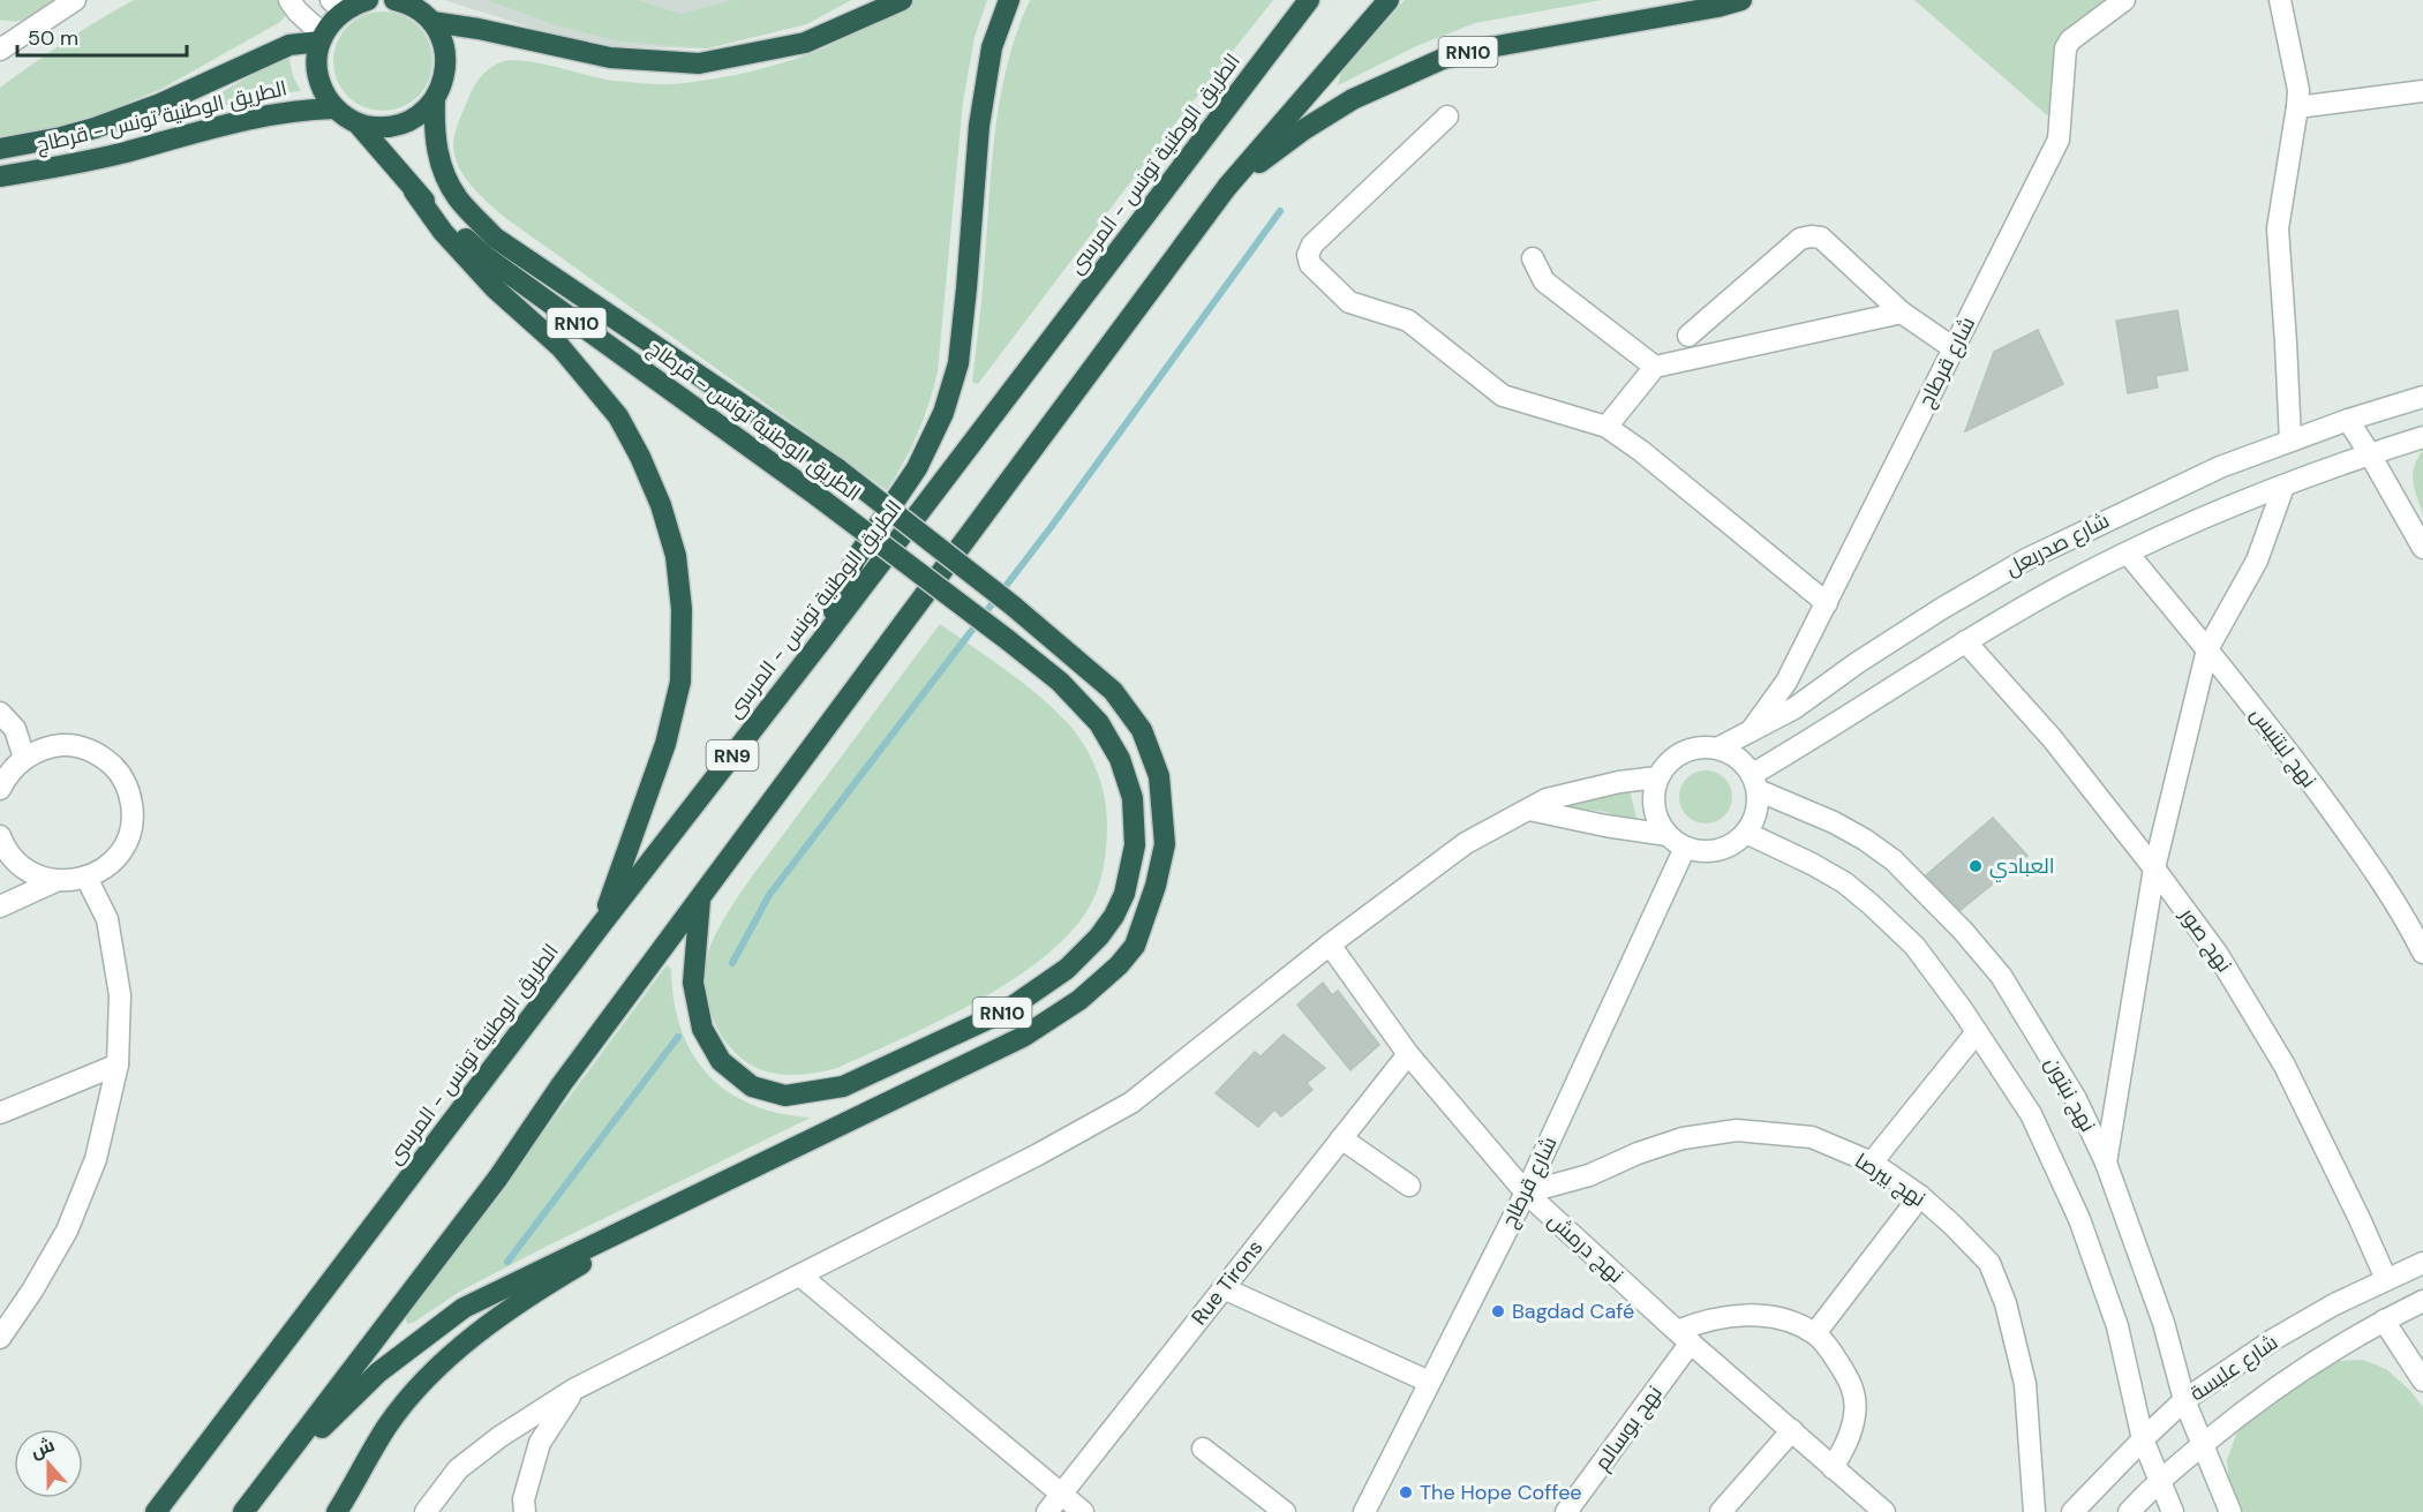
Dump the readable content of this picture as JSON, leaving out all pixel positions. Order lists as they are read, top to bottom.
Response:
{
  "streets": {
    "highway": [
      "RN10",
      "الطريق الوطنية تونس - قرطاج",
      "الطريق الوطنية تونس - المرسى",
      "RN9"
    ],
    "street": [
      "شارع قرطاج",
      "شارع صدربعل",
      "نهج لبتنيس",
      "نهج صور",
      "نهج نبتون",
      "نهج بيرصا",
      "نهج درمش",
      "Rue Tirons",
      "شارع عليسة",
      "نهج بوسالم"
    ]
  },
  "crossings": [
    ["RN10", "RN9"],
    ["الطريق الوطنية تونس - قرطاج", "RN9"],
    ["شارع قرطاج", "شارع صدربعل"],
    ["شارع قرطاج", "نهج نبتون"],
    ["شارع قرطاج", "نهج بيرصا"],
    ["شارع قرطاج", "نهج درمش"],
    ["شارع صدربعل", "نهج لبتنيس"],
    ["شارع صدربعل", "نهج صور"],
    ["شارع صدربعل", "نهج نبتون"],
    ["نهج صور", "شارع عليسة"],
    ["نهج نبتون", "شارع عليسة"],
    ["نهج بيرصا", "نهج درمش"],
    ["نهج درمش", "Rue Tirons"],
    ["نهج درمش", "نهج بوسالم"]
  ],
  "places": ["العبادي", "Bagdad Café", "The Hope Coffee"],
  "scale_bar": "50 m",
  "north": "top"
}
